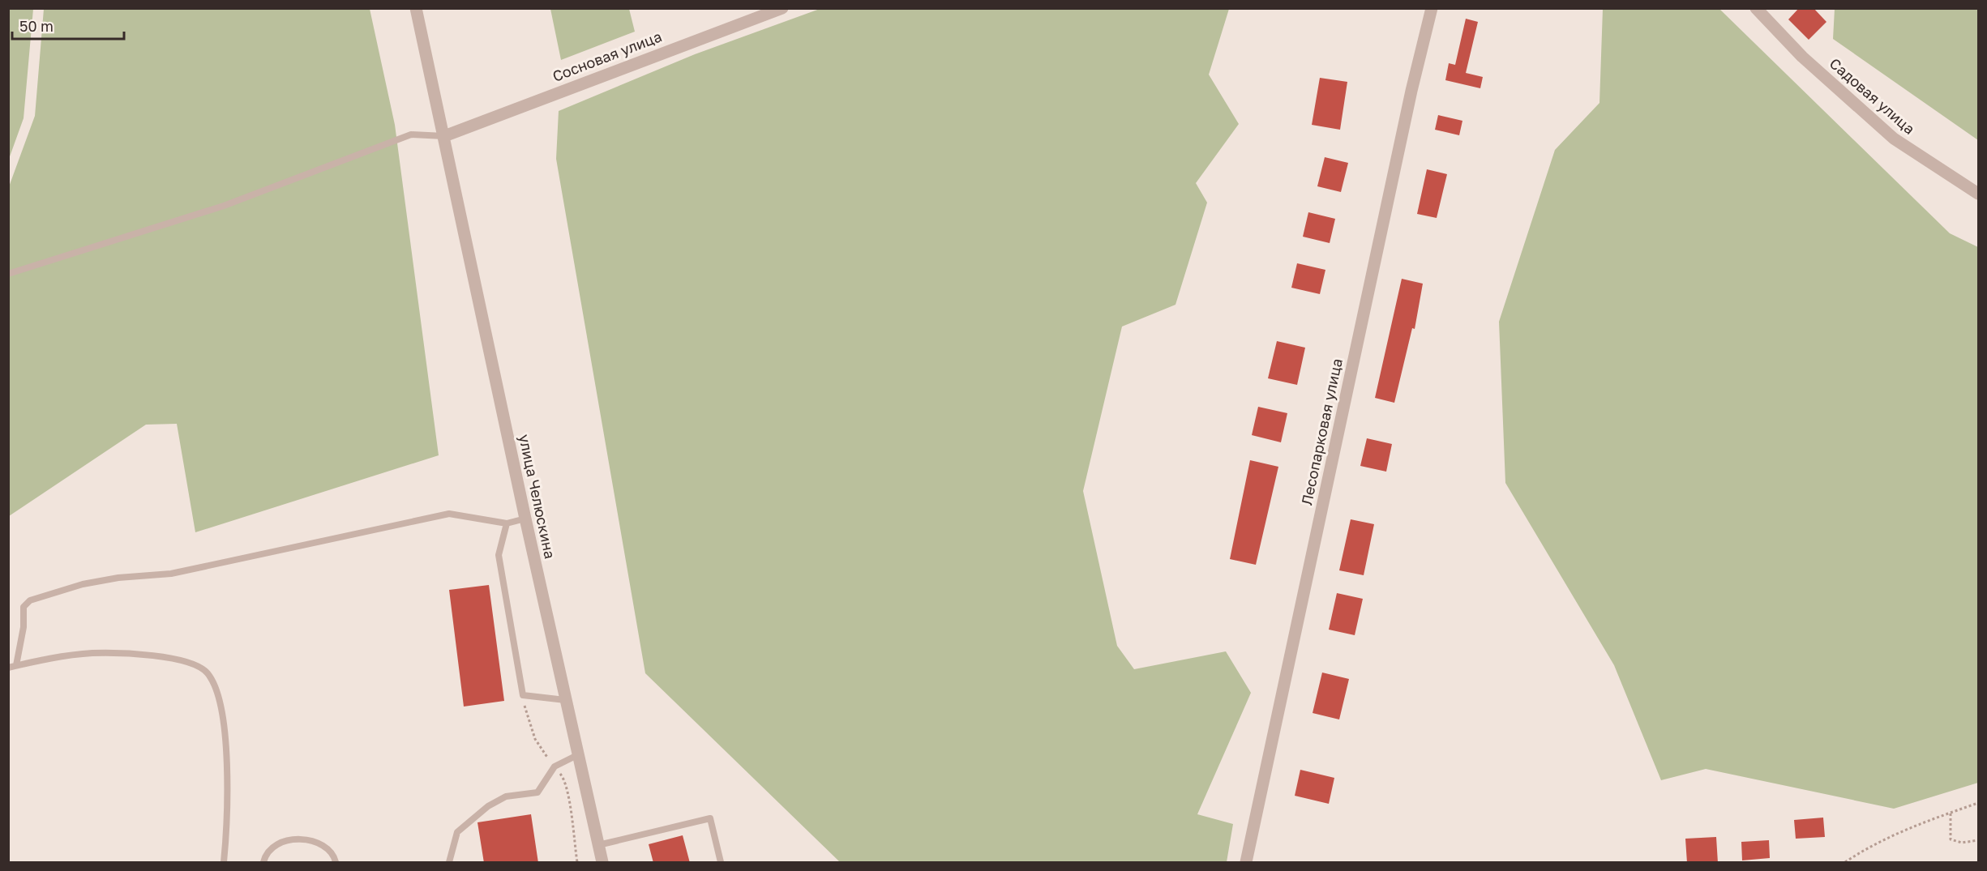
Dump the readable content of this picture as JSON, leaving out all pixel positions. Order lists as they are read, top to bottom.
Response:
{
  "streets": {
    "street": [
      "Сосновая улица",
      "Садовая улица",
      "Лесопарковая улица",
      "улица Челюскина"
    ]
  },
  "crossings": [
    ["Сосновая улица", "улица Челюскина"]
  ],
  "scale_bar": "50 m"
}
